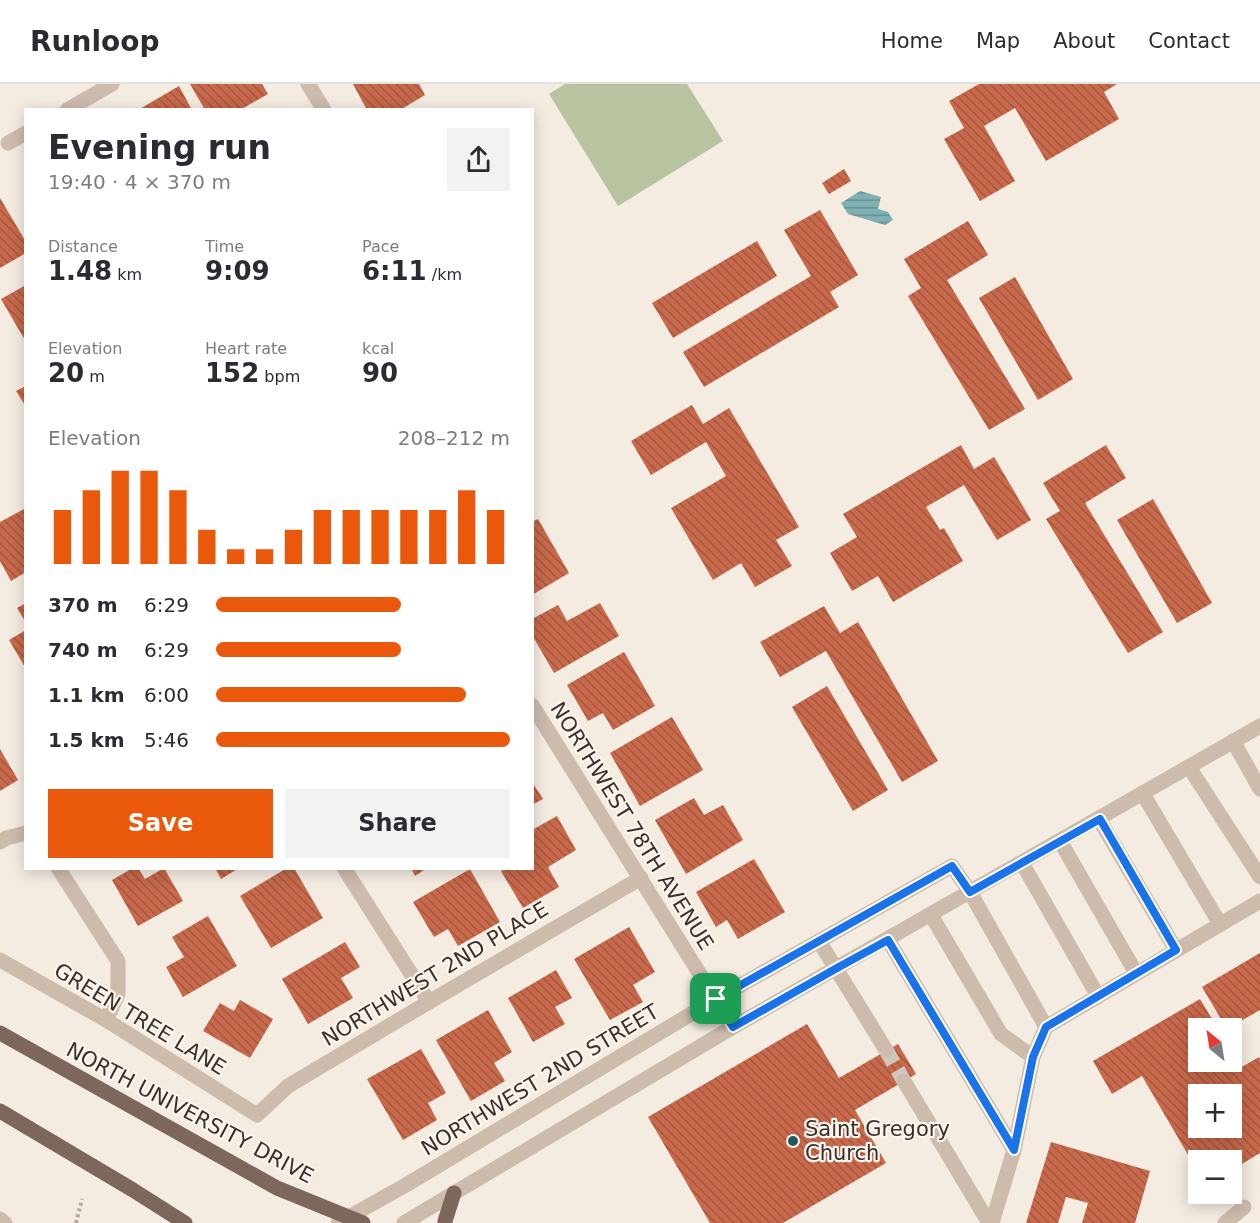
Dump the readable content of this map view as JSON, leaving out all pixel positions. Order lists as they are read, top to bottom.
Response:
{
  "streets": {
    "main road": ["NORTH UNIVERSITY DRIVE"],
    "street": [
      "NORTHWEST 78TH AVENUE",
      "NORTHWEST 2ND PLACE",
      "GREEN TREE LANE",
      "NORTHWEST 2ND STREET"
    ]
  },
  "crossings": [
    ["NORTHWEST 78TH AVENUE", "NORTHWEST 2ND PLACE"],
    ["NORTHWEST 78TH AVENUE", "NORTHWEST 2ND STREET"],
    ["NORTHWEST 2ND PLACE", "GREEN TREE LANE"],
    ["NORTHWEST 2ND STREET", "NORTH UNIVERSITY DRIVE"]
  ],
  "places": ["Saint Gregory Church"],
  "north": "top left",
  "page": {
    "header": "Runloop",
    "nav": [
      "Home",
      "Map",
      "About",
      "Contact"
    ],
    "heading": ["Evening run", "19:40 · 4 × 370 m"],
    "stats": [
      ["Distance", "1.48 km"],
      ["Time", "9:09"],
      ["Pace", "6:11 /km"],
      ["Elevation", "20 m"],
      ["Heart rate", "152 bpm"],
      ["kcal", "90"]
    ],
    "chart": ["Elevation", "208–212 m"],
    "list": [
      {
        "name": "370 m",
        "note": "6:29"
      },
      {
        "name": "740 m",
        "note": "6:29"
      },
      {
        "name": "1.1 km",
        "note": "6:00"
      },
      {
        "name": "1.5 km",
        "note": "5:46"
      }
    ],
    "buttons": ["Save", "Share"],
    "map_buttons": ["+", "−"]
  }
}
